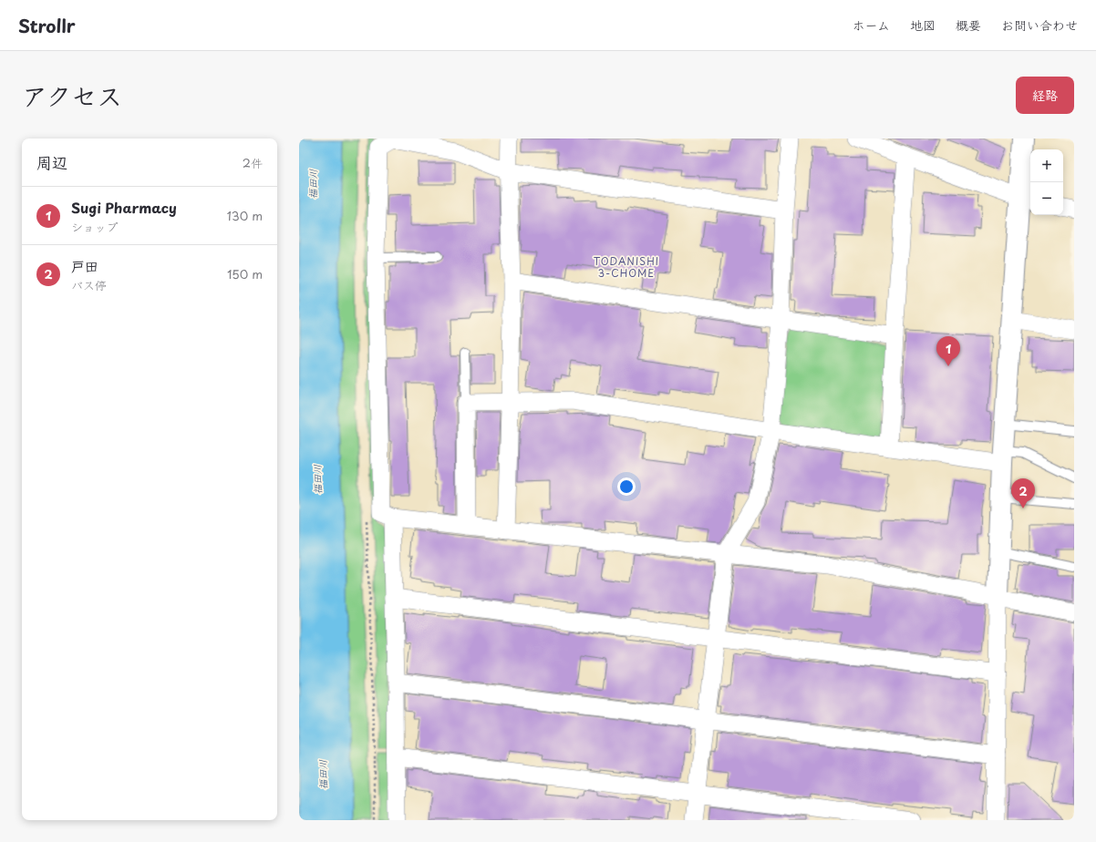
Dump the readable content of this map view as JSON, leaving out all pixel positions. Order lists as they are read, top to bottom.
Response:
{
  "districts": ["TODANISHI 3-CHOME"],
  "water": ["福田川"],
  "page": {
    "header": "Strollr",
    "nav": [
      "ホーム",
      "地図",
      "概要",
      "お問い合わせ"
    ],
    "title": "アクセス",
    "buttons": "経路",
    "heading": ["周辺", "2件"],
    "map_buttons": ["+", "−"],
    "list": [
      {
        "mark": "1",
        "name": "Sugi Pharmacy",
        "note": "ショップ",
        "value": "130 m"
      },
      {
        "mark": "2",
        "name": "戸田",
        "note": "バス停",
        "value": "150 m"
      }
    ],
    "pins": ["1", "2"]
  }
}
